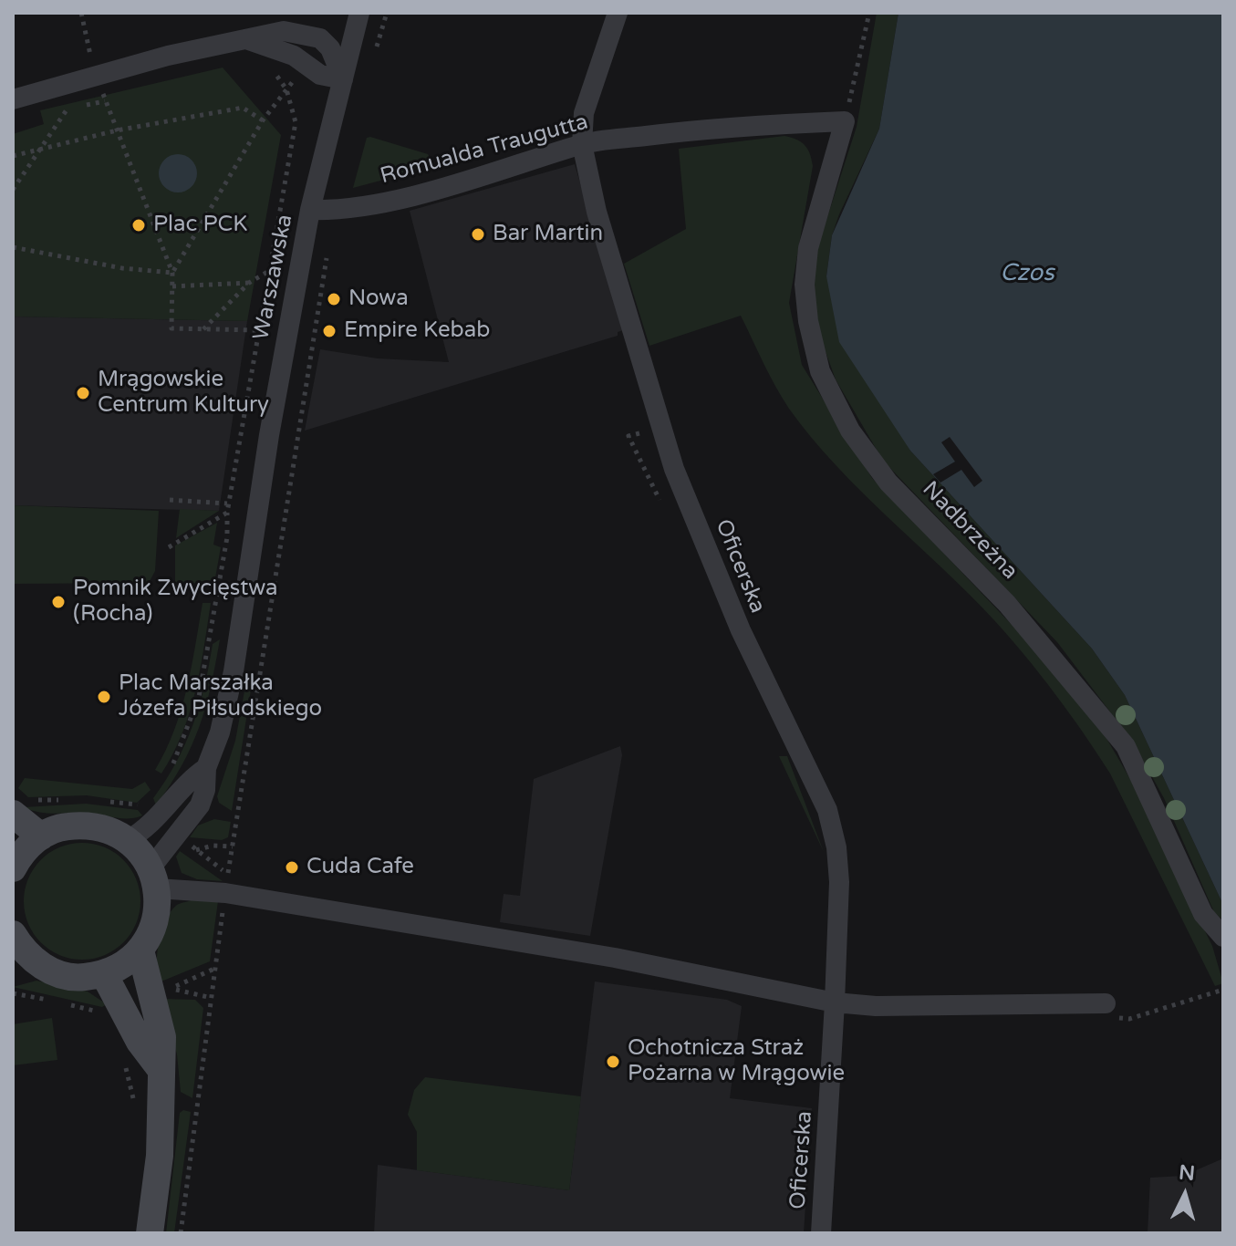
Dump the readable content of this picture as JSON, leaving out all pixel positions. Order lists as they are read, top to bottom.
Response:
{
  "streets": {
    "street": [
      "Romualda Traugutta",
      "Warszawska",
      "Nadbrzeżna",
      "Oficerska"
    ]
  },
  "crossings": [
    ["Romualda Traugutta", "Warszawska"],
    ["Romualda Traugutta", "Nadbrzeżna"],
    ["Romualda Traugutta", "Oficerska"]
  ],
  "water": ["Czos"],
  "places": [
    "Plac PCK",
    "Bar Martin",
    "Nowa",
    "Empire Kebab",
    "Mrągowskie Centrum Kultury",
    "Pomnik Zwycięstwa (Rocha)",
    "Plac Marszałka Józefa Piłsudskiego",
    "Cuda Cafe",
    "Ochotnicza Straż Pożarna w Mrągowie"
  ],
  "north": "top"
}
